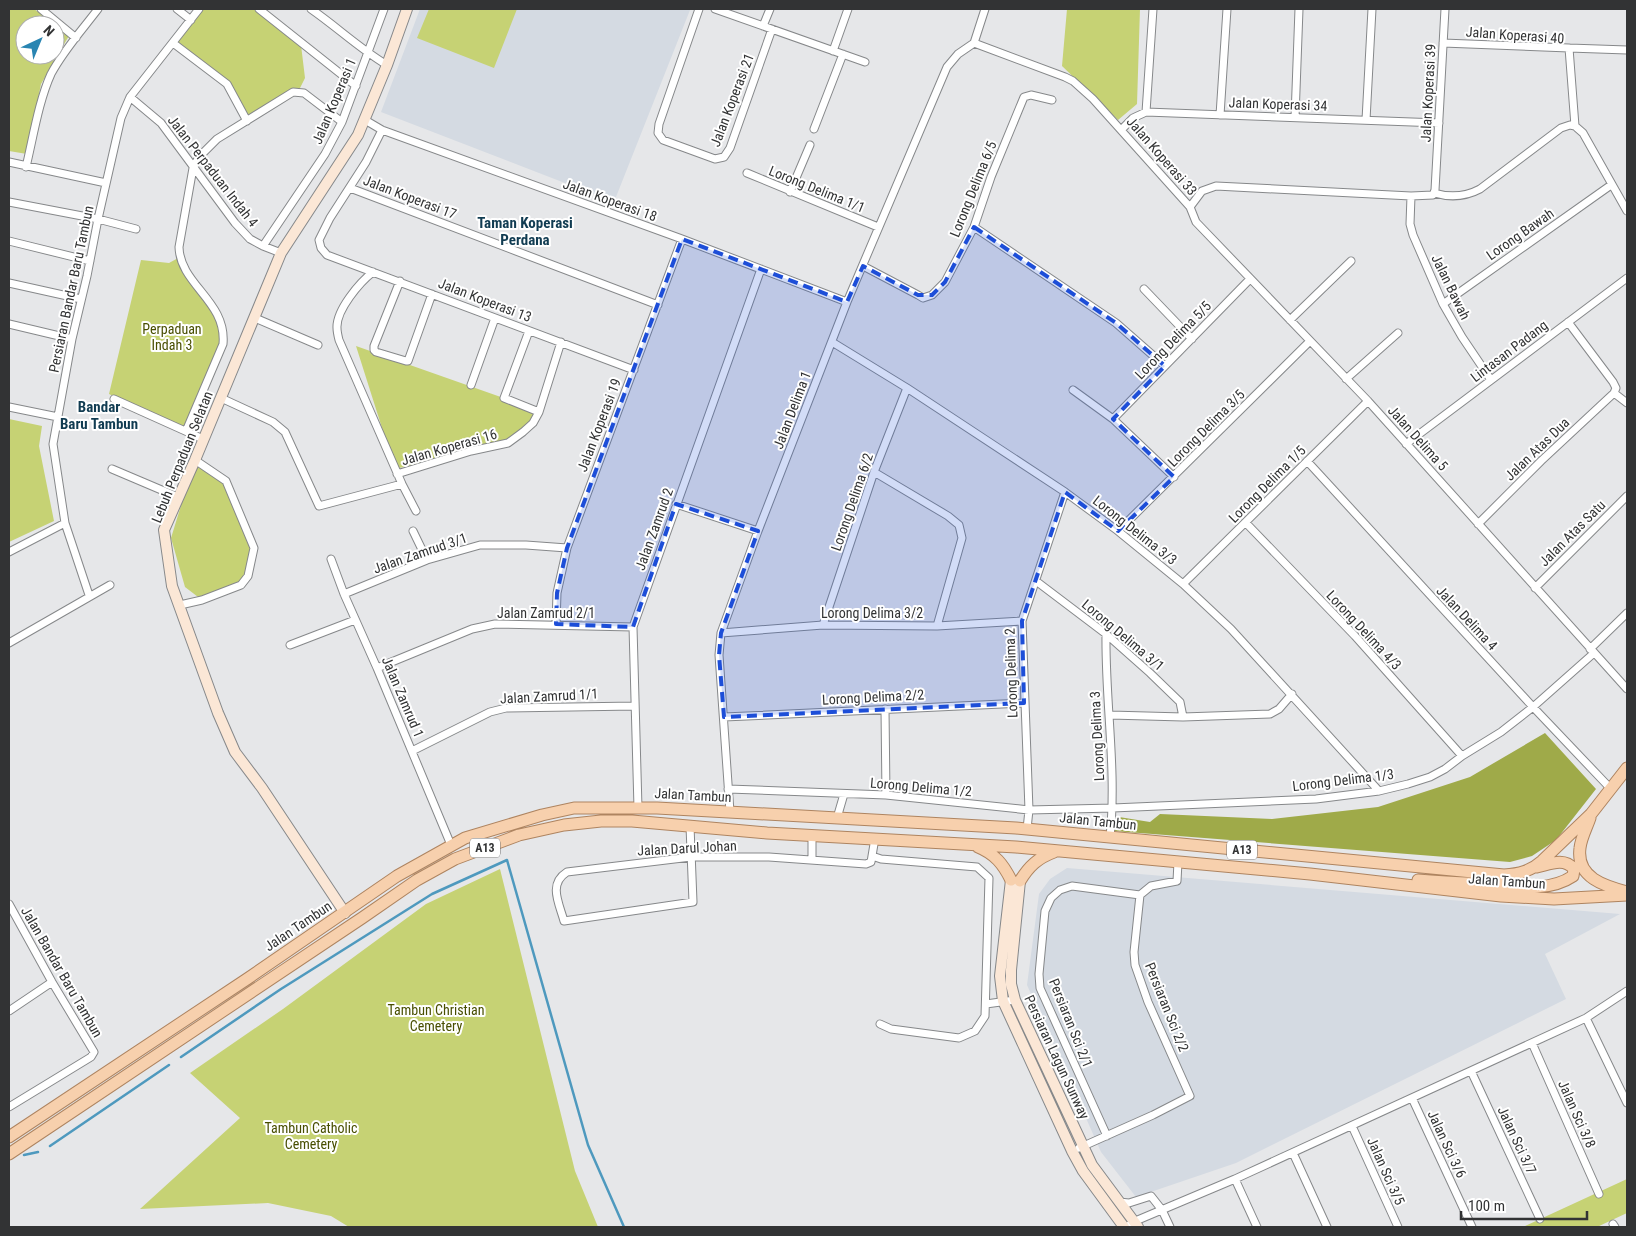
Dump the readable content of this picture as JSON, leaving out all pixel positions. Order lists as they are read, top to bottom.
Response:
{
  "streets": {
    "main road": ["Jalan Tambun", "A13"],
    "street": [
      "Jalan Koperasi 40",
      "Jalan Koperasi 39",
      "Jalan Koperasi 21",
      "Jalan Koperasi 1",
      "Jalan Koperasi 34",
      "Jalan Koperasi 33",
      "Jalan Perpaduan Indah 4",
      "Lorong Delima 1/1",
      "Lorong Delima 6/5",
      "Jalan Koperasi 17",
      "Jalan Koperasi 18",
      "Lorong Bawah",
      "Jalan Bawah",
      "Persiaran Bandar Baru Tambun",
      "Jalan Koperasi 13",
      "Lorong Delima 5/5",
      "Lintasan Padang",
      "Jalan Delima 1",
      "Jalan Koperasi 19",
      "Lorong Delima 3/5",
      "Jalan Delima 5",
      "Jalan Koperasi 16",
      "Jalan Atas Dua",
      "Lebuh Perpaduan Selatan",
      "Lorong Delima 1/5",
      "Lorong Delima 6/2",
      "Jalan Zamrud 2",
      "Lorong Delima 3/3",
      "Jalan Atas Satu",
      "Jalan Zamrud 3/1",
      "Jalan Zamrud 2/1",
      "Lorong Delima 3/2",
      "Jalan Delima 4",
      "Lorong Delima 4/3",
      "Lorong Delima 3/1",
      "Lorong Delima 2",
      "Jalan Zamrud 1/1",
      "Jalan Zamrud 1",
      "Lorong Delima 2/2",
      "Lorong Delima 3",
      "Lorong Delima 1/3",
      "Lorong Delima 1/2",
      "Jalan Darul Johan",
      "Jalan Bandar Baru Tambun",
      "Persiaran Sci 2/2",
      "Persiaran Sci 2/1",
      "Persiaran Lagun Sunway",
      "Jalan Sci 3/8",
      "Jalan Sci 3/7",
      "Jalan Sci 3/6",
      "Jalan Sci 3/5"
    ]
  },
  "crossings": [
    ["Jalan Koperasi 40", "Jalan Koperasi 39"],
    ["Jalan Koperasi 40", "Jalan Koperasi 33"],
    ["Jalan Koperasi 39", "Jalan Koperasi 34"],
    ["Jalan Koperasi 39", "Jalan Koperasi 33"],
    ["Jalan Koperasi 1", "Jalan Perpaduan Indah 4"],
    ["Jalan Koperasi 33", "Jalan Bawah"],
    ["Jalan Koperasi 33", "Jalan Delima 1"],
    ["Jalan Koperasi 33", "Jalan Delima 5"],
    ["Jalan Perpaduan Indah 4", "Persiaran Bandar Baru Tambun"],
    ["Jalan Perpaduan Indah 4", "Lebuh Perpaduan Selatan"],
    ["Lorong Delima 1/1", "Jalan Delima 1"],
    ["Lorong Delima 6/5", "Jalan Delima 1"],
    ["Jalan Koperasi 17", "Jalan Koperasi 13"],
    ["Jalan Koperasi 17", "Jalan Koperasi 19"],
    ["Jalan Koperasi 18", "Jalan Delima 1"],
    ["Jalan Koperasi 18", "Jalan Koperasi 19"],
    ["Jalan Koperasi 18", "Lebuh Perpaduan Selatan"],
    ["Jalan Koperasi 18", "Jalan Zamrud 2"],
    ["Lorong Bawah", "Jalan Bawah"],
    ["Jalan Bawah", "Lintasan Padang"],
    ["Jalan Koperasi 13", "Jalan Koperasi 19"],
    ["Jalan Koperasi 13", "Jalan Koperasi 16"],
    ["Lorong Delima 5/5", "Jalan Delima 5"],
    ["Lintasan Padang", "Jalan Delima 5"],
    ["Jalan Delima 1", "Lorong Delima 3/3"],
    ["Jalan Delima 1", "Lorong Delima 3/2"],
    ["Jalan Delima 1", "Lorong Delima 2/2"],
    ["Jalan Delima 1", "Lorong Delima 1/2"],
    ["Jalan Delima 1", "Jalan Tambun"],
    ["Jalan Koperasi 19", "Jalan Zamrud 3/1"],
    ["Jalan Koperasi 19", "Jalan Zamrud 2/1"],
    ["Lorong Delima 3/5", "Jalan Delima 5"],
    ["Lorong Delima 3/5", "Lorong Delima 3/3"],
    ["Jalan Delima 5", "Jalan Atas Dua"],
    ["Jalan Delima 5", "Lorong Delima 1/5"],
    ["Jalan Delima 5", "Jalan Atas Satu"],
    ["Jalan Delima 5", "Lorong Delima 1/3"],
    ["Lebuh Perpaduan Selatan", "Jalan Tambun"],
    ["Lorong Delima 1/5", "Lorong Delima 3/3"],
    ["Lorong Delima 1/5", "Jalan Delima 4"],
    ["Lorong Delima 1/5", "Lorong Delima 4/3"],
    ["Lorong Delima 6/2", "Lorong Delima 3/3"],
    ["Lorong Delima 6/2", "Lorong Delima 3/2"],
    ["Jalan Zamrud 2", "Jalan Zamrud 2/1"],
    ["Jalan Zamrud 2", "Jalan Zamrud 1/1"],
    ["Jalan Zamrud 2", "Jalan Tambun"],
    ["Lorong Delima 3/3", "Lorong Delima 2"],
    ["Lorong Delima 3/3", "Lorong Delima 1/3"],
    ["Jalan Zamrud 3/1", "Jalan Zamrud 1"],
    ["Jalan Zamrud 2/1", "Jalan Zamrud 1"],
    ["Lorong Delima 3/2", "Lorong Delima 2"],
    ["Jalan Delima 4", "Lorong Delima 1/3"],
    ["Lorong Delima 4/3", "Lorong Delima 1/3"],
    ["Lorong Delima 3/1", "Lorong Delima 2"],
    ["Lorong Delima 3/1", "Lorong Delima 3"],
    ["Lorong Delima 2", "Lorong Delima 2/2"],
    ["Lorong Delima 2", "Lorong Delima 1/2"],
    ["Lorong Delima 2", "Jalan Tambun"],
    ["Jalan Zamrud 1/1", "Jalan Zamrud 1"],
    ["Jalan Zamrud 1", "Jalan Tambun"],
    ["Lorong Delima 3", "Lorong Delima 1/3"],
    ["Lorong Delima 3", "Lorong Delima 1/2"],
    ["Lorong Delima 3", "Jalan Tambun"],
    ["Lorong Delima 1/3", "Lorong Delima 1/2"],
    ["Jalan Tambun", "A13"],
    ["Persiaran Sci 2/2", "Persiaran Sci 2/1"]
  ],
  "districts": ["Taman Koperasi Perdana", "Bandar Baru Tambun"],
  "parks": ["Perpaduan Indah 3", "Tambun Christian Cemetery", "Tambun Catholic Cemetery"],
  "scale_bar": "100 m",
  "north": "top right"
}
